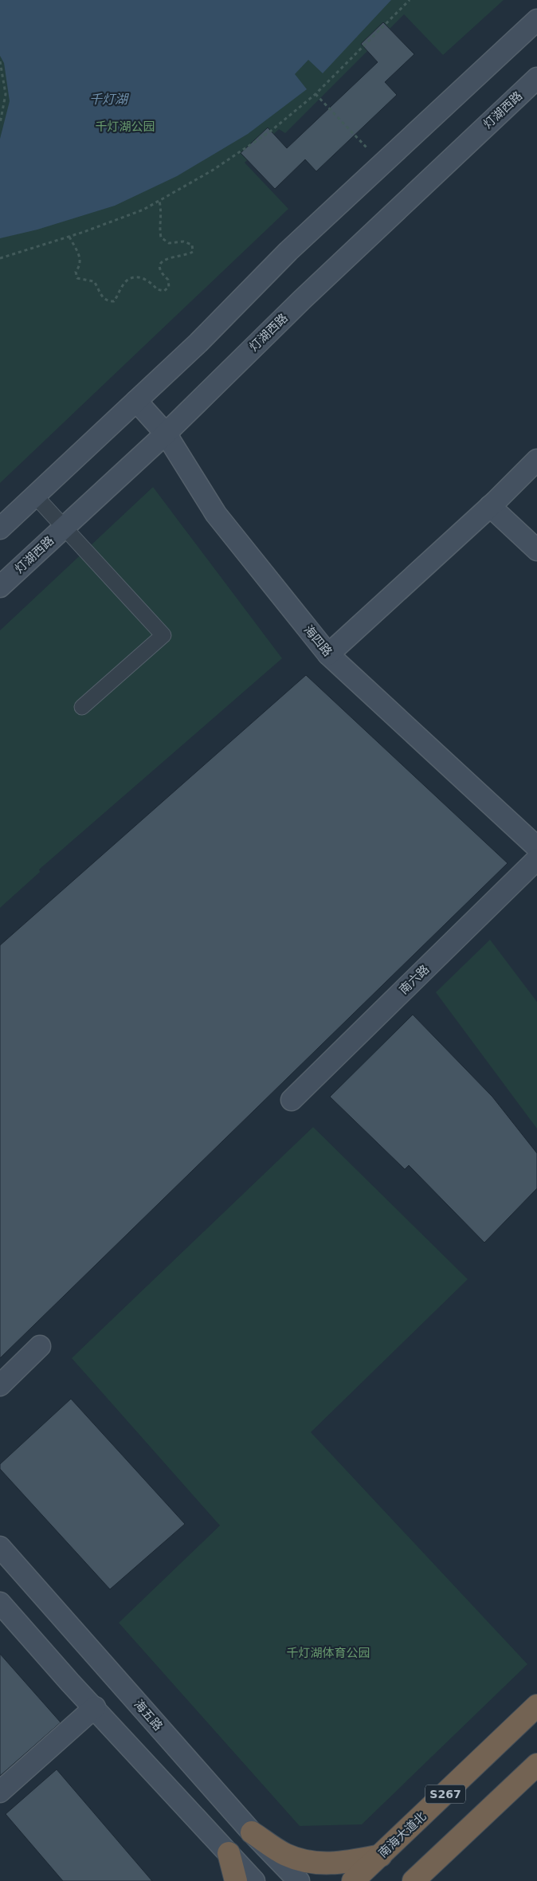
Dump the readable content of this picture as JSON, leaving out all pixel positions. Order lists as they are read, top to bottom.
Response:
{
  "streets": {
    "highway": ["S267", "南海大道北"],
    "main road": [
      "灯湖西路",
      "海四路",
      "南六路",
      "海五路"
    ]
  },
  "crossings": [
    ["灯湖西路", "海四路"]
  ],
  "water": ["千灯湖"],
  "parks": ["千灯湖公园", "千灯湖体育公园"]
}
